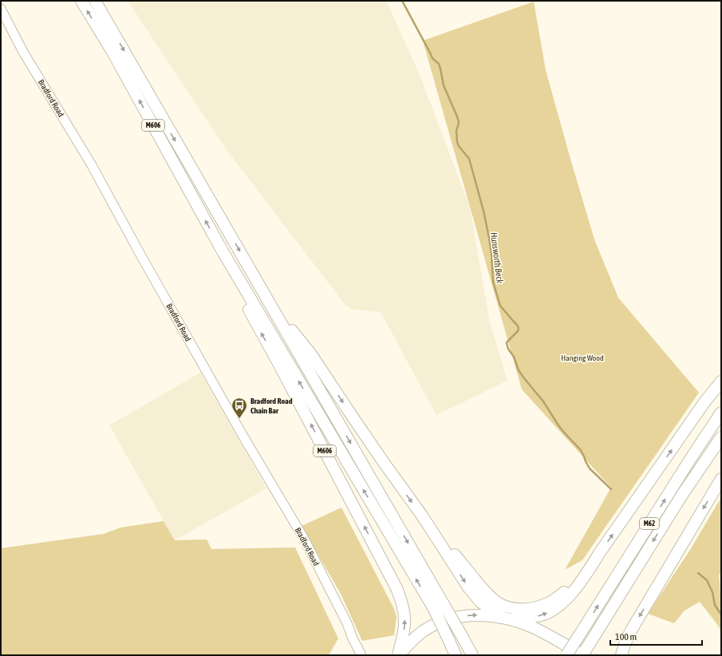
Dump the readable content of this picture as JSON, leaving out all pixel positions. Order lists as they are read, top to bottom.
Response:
{
  "streets": {
    "highway": ["M606", "M62"],
    "street": ["Bradford Road"]
  },
  "water": ["Hunsworth Beck"],
  "parks": ["Hanging Wood"],
  "places": {
    "bus stop": ["Bradford Road Chain Bar"]
  },
  "scale_bar": "100 m"
}
